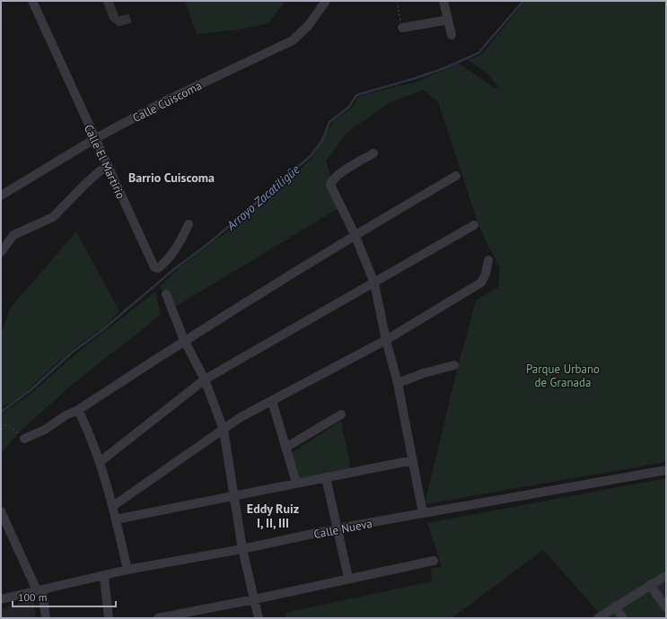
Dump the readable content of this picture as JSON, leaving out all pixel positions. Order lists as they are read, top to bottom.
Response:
{
  "streets": {
    "street": ["Calle Cuiscoma", "Calle El Martirio", "Calle Nueva"]
  },
  "crossings": [
    ["Calle Cuiscoma", "Calle El Martirio"]
  ],
  "districts": ["Barrio Cuiscoma", "Eddy Ruiz I, II, III"],
  "water": ["Arroyo Zacatiligüe"],
  "parks": ["Parque Urbano de Granada"],
  "scale_bar": "100 m"
}
